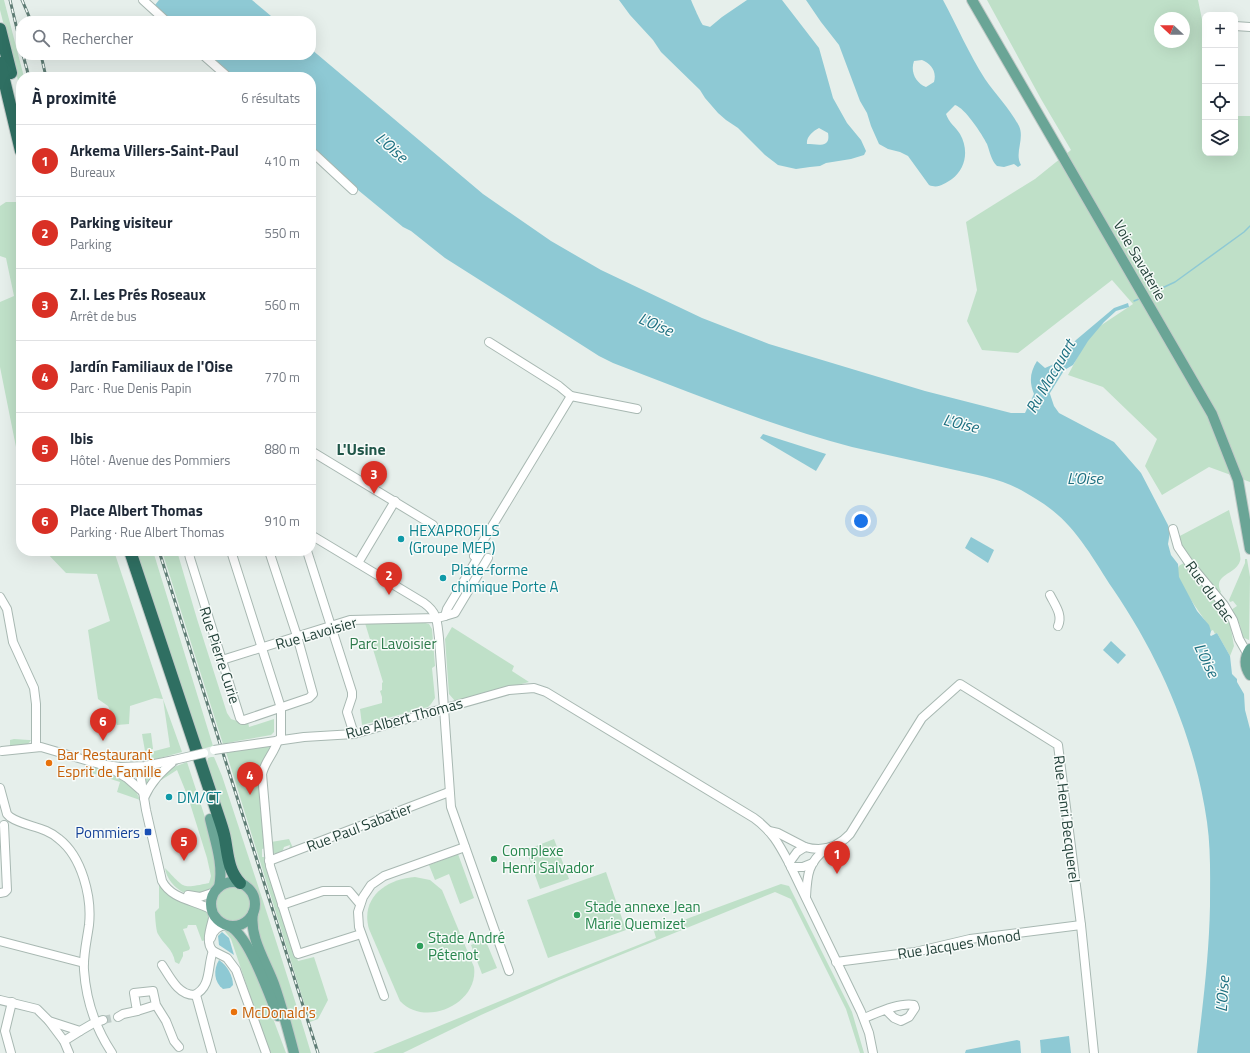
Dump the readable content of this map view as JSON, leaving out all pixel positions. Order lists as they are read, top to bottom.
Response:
{
  "streets": {
    "main road": ["Voie Savaterie"],
    "street": [
      "Rue du Bac",
      "Rue Lavoisier",
      "Rue Pierre Curie",
      "Rue Albert Thomas",
      "Rue Henri Becquerel",
      "Rue Paul Sabatier",
      "Rue Jacques Monod"
    ]
  },
  "crossings": [
    ["Rue Lavoisier", "Rue Pierre Curie"],
    ["Rue Henri Becquerel", "Rue Jacques Monod"]
  ],
  "districts": ["L'Usine"],
  "water": ["L'Oise", "Ru Macquart", "L’Oise"],
  "parks": ["Parc Lavoisier"],
  "places": {
    "other": [
      "HEXAPROFILS (Groupe MEP)",
      "Plate-forme chimique Porte A",
      "Bar Restaurant Esprit de Famille",
      "DM/CT",
      "Complexe Henri Salvador",
      "Stade annexe Jean Marie Quemizet",
      "Stade André Pétenot",
      "McDonald's"
    ],
    "transit": ["Pommiers"]
  },
  "north": "left",
  "page": {
    "map_buttons": ["+", "−"],
    "search": "Rechercher",
    "heading": ["À proximité", "6 résultats"],
    "list": [
      {
        "mark": "1",
        "name": "Arkema Villers-Saint-Paul",
        "note": "Bureaux",
        "value": "410 m"
      },
      {
        "mark": "2",
        "name": "Parking visiteur",
        "note": "Parking",
        "value": "550 m"
      },
      {
        "mark": "3",
        "name": "Z.I. Les Prés Roseaux",
        "note": "Arrêt de bus",
        "value": "560 m"
      },
      {
        "mark": "4",
        "name": "Jardín Familiaux de l'Oise",
        "note": "Parc · Rue Denis Papin",
        "value": "770 m"
      },
      {
        "mark": "5",
        "name": "Ibis",
        "note": "Hôtel · Avenue des Pommiers",
        "value": "880 m"
      },
      {
        "mark": "6",
        "name": "Place Albert Thomas",
        "note": "Parking · Rue Albert Thomas",
        "value": "910 m"
      }
    ],
    "pins": [
      "3",
      "2",
      "6",
      "4",
      "5",
      "1"
    ]
  }
}
